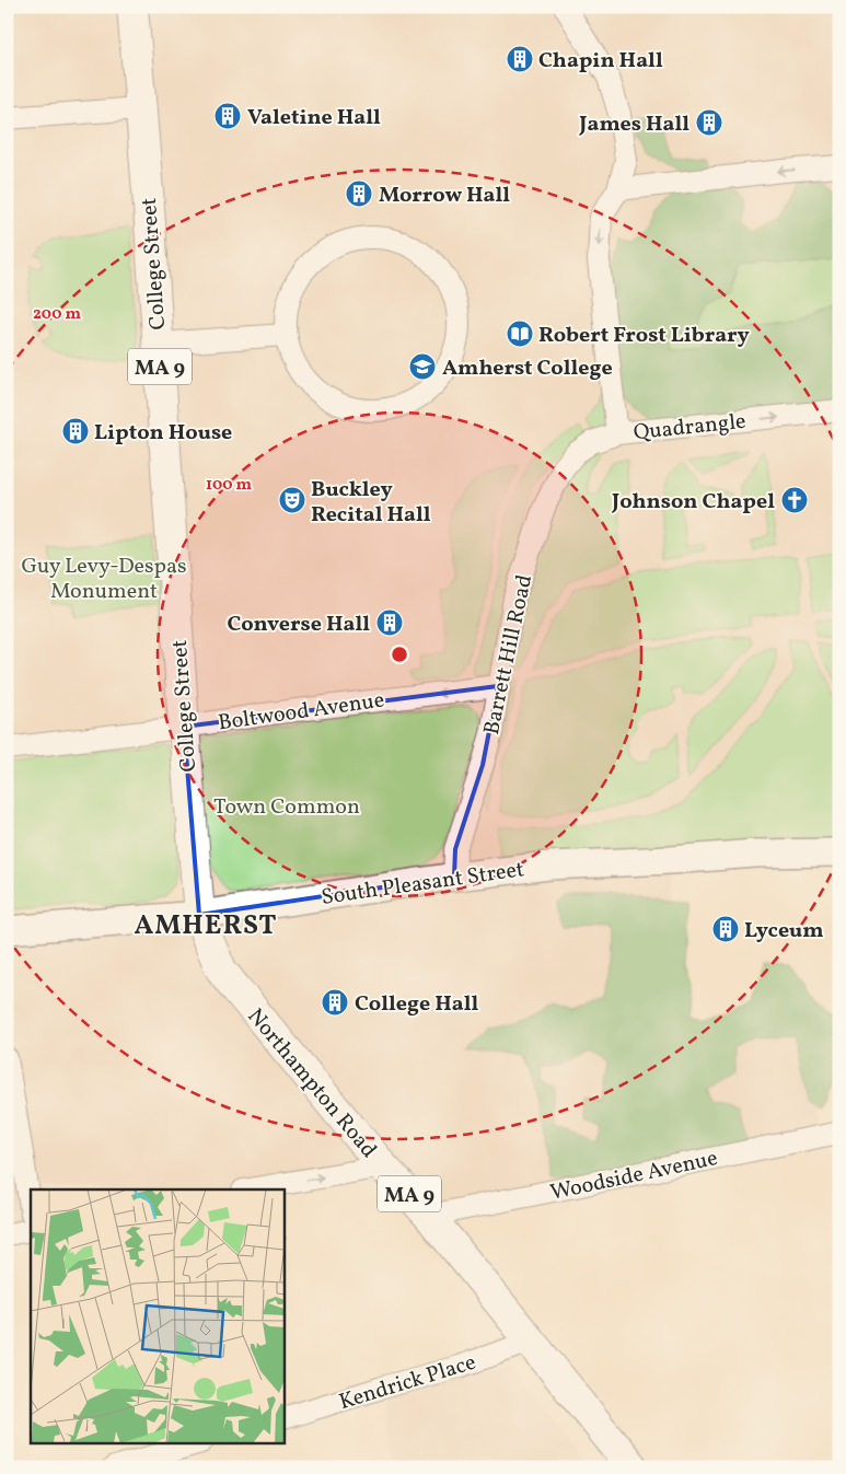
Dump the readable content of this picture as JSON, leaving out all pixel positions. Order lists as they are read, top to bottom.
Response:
{
  "streets": {
    "highway": ["College Street", "MA 9", "Northampton Road"],
    "main road": ["South Pleasant Street"],
    "street": [
      "Quadrangle",
      "Barrett Hill Road",
      "Boltwood Avenue",
      "Woodside Avenue",
      "Kendrick Place"
    ]
  },
  "crossings": [
    ["College Street", "Boltwood Avenue"],
    ["College Street", "South Pleasant Street"],
    ["College Street", "Northampton Road"],
    ["Quadrangle", "Barrett Hill Road"],
    ["Barrett Hill Road", "Boltwood Avenue"],
    ["Barrett Hill Road", "South Pleasant Street"],
    ["South Pleasant Street", "Northampton Road"],
    ["Northampton Road", "Woodside Avenue"],
    ["Northampton Road", "Kendrick Place"]
  ],
  "one_way": ["Boltwood Avenue"],
  "districts": ["AMHERST"],
  "parks": ["Guy Levy-Despas Monument", "Town Common"],
  "places": {
    "building": [
      "Chapin Hall",
      "Valetine Hall",
      "James Hall",
      "Morrow Hall",
      "Lipton House",
      "Converse Hall",
      "Lyceum",
      "College Hall"
    ],
    "library": ["Robert Frost Library"],
    "school or university": ["Amherst College"],
    "theatre": ["Buckley Recital Hall"],
    "church": ["Johnson Chapel"]
  },
  "rings": ["200 m", "100 m"]
}
